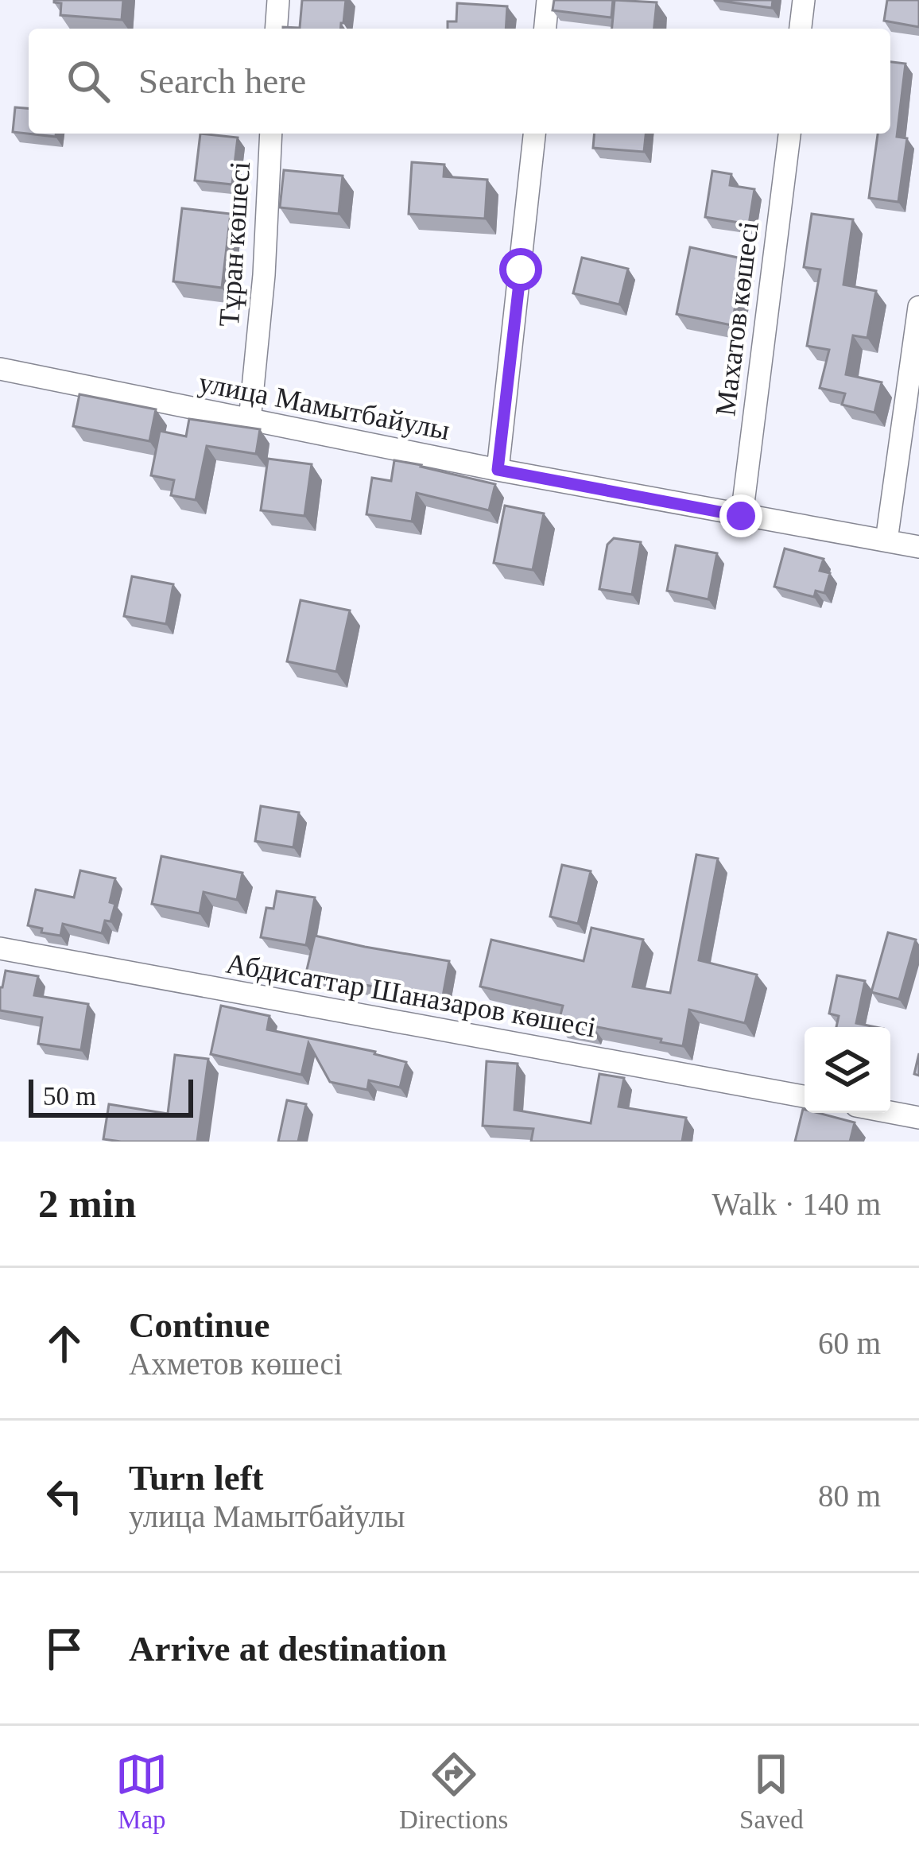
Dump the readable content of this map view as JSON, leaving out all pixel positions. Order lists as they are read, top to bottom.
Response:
{
  "streets": {
    "street": [
      "Тұран көшесі",
      "Махатов көшесі",
      "улица Мамытбайулы",
      "Абдисаттар Шаназаров көшесі"
    ]
  },
  "crossings": [
    ["Тұран көшесі", "улица Мамытбайулы"],
    ["Махатов көшесі", "улица Мамытбайулы"]
  ],
  "scale_bar": "50 m",
  "page": {
    "search": "Search here",
    "scale": "50 m",
    "heading": ["2 min", "Walk · 140 m"],
    "list": [
      ["Continue", "Ахметов көшесі", "60 m"],
      ["Turn left", "улица Мамытбайулы", "80 m"],
      "Arrive at destination"
    ],
    "nav": ["Map", "Directions", "Saved"]
  }
}
